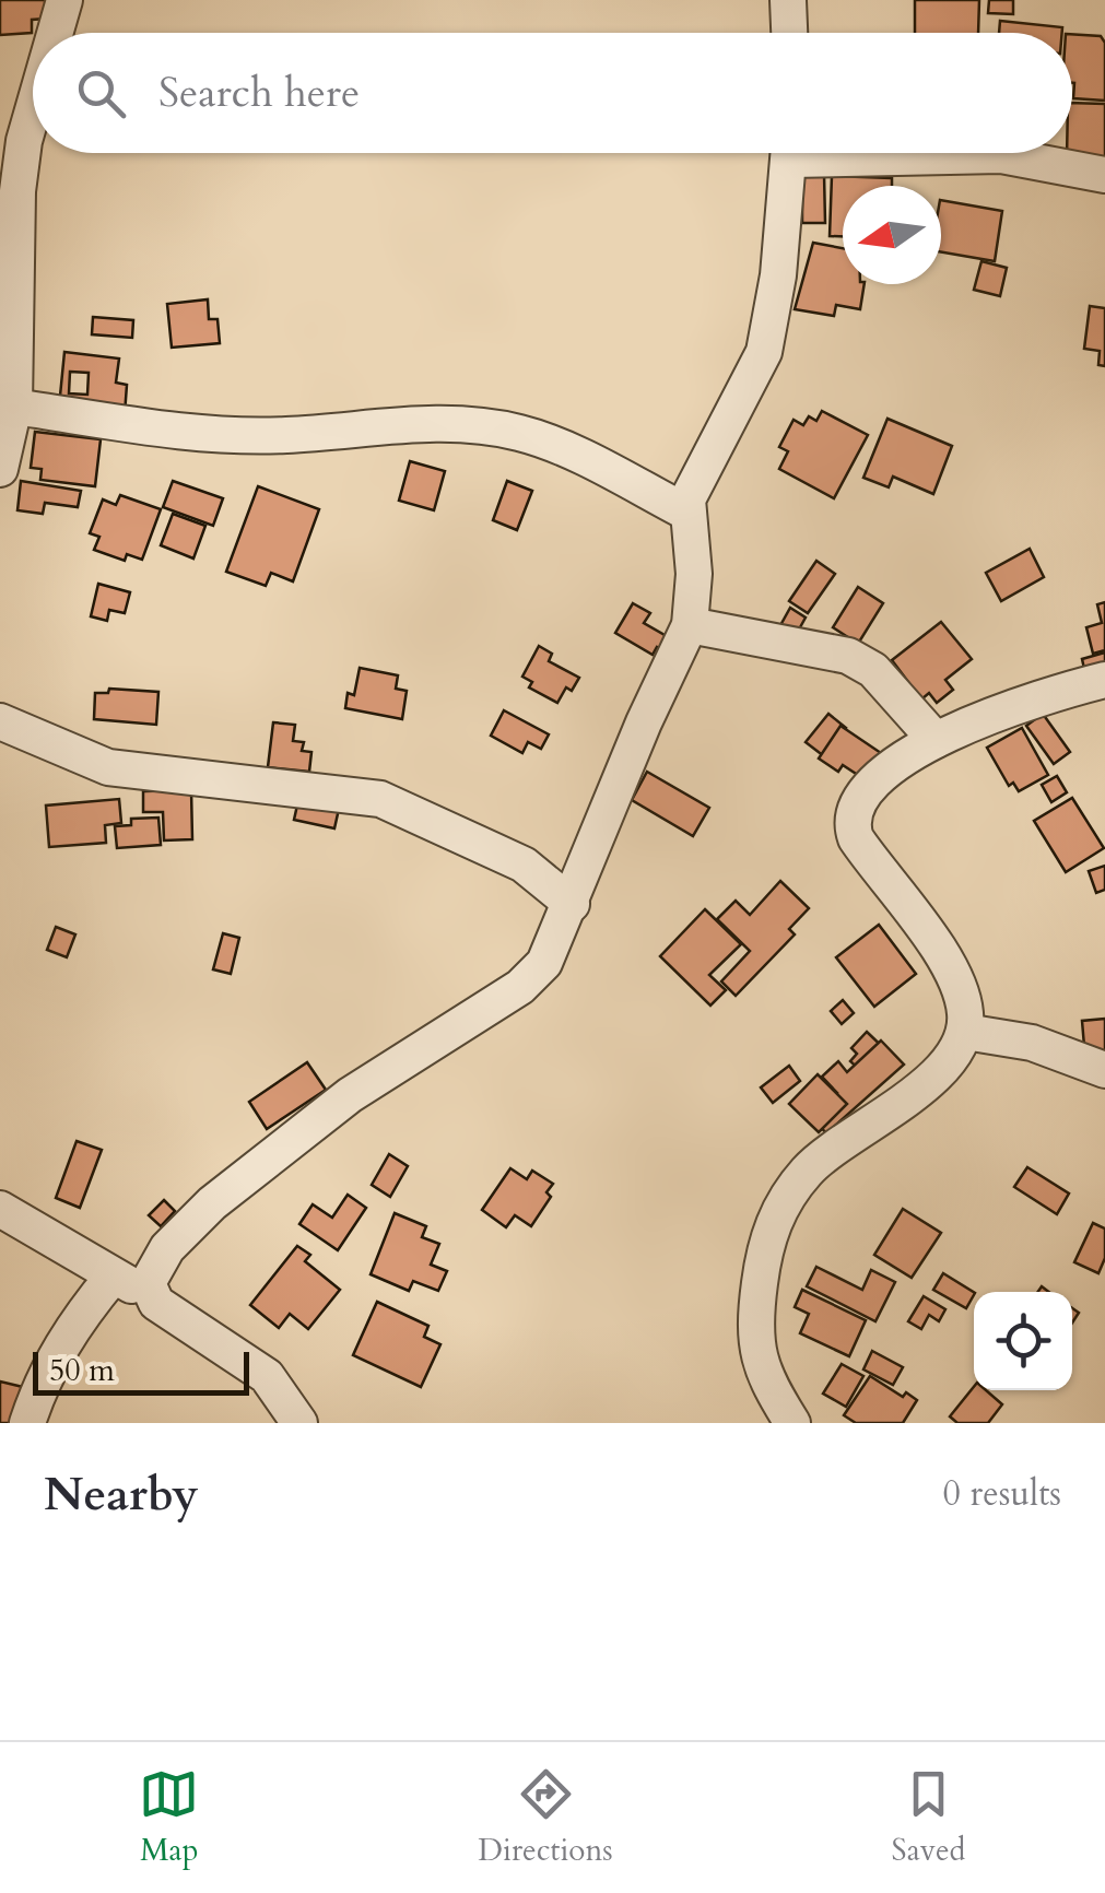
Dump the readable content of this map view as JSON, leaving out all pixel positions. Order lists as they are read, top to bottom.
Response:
{
  "scale_bar": "50 m",
  "north": "left",
  "page": {
    "search": "Search here",
    "scale": "50 m",
    "heading": ["Nearby", "0 results"],
    "nav": ["Map", "Directions", "Saved"]
  }
}
